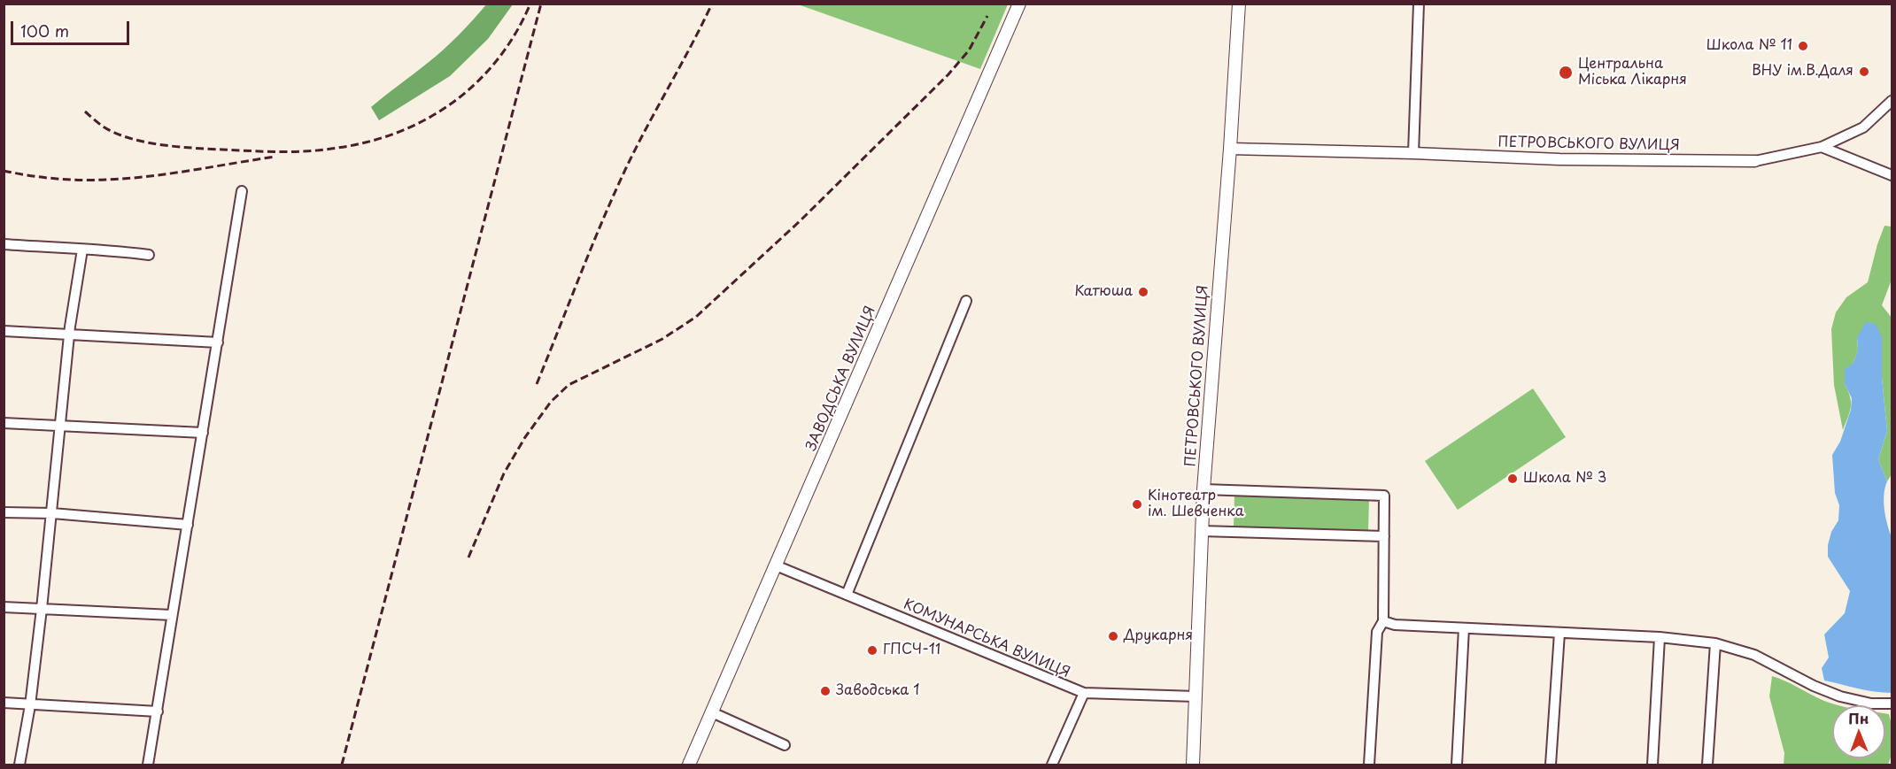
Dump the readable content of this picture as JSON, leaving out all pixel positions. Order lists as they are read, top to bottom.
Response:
{
  "streets": {
    "main road": ["ПЕТРОВСЬКОГО ВУЛИЦЯ", "ЗАВОДСЬКА ВУЛИЦЯ"],
    "street": ["КОМУНАРСЬКА ВУЛИЦЯ"]
  },
  "crossings": [
    ["ПЕТРОВСЬКОГО ВУЛИЦЯ", "КОМУНАРСЬКА ВУЛИЦЯ"],
    ["ЗАВОДСЬКА ВУЛИЦЯ", "КОМУНАРСЬКА ВУЛИЦЯ"]
  ],
  "places": [
    "Школа № 11",
    "ВНУ ім.В.Даля",
    "Центральна Міська Лікарня",
    "Катюша",
    "Школа № 3",
    "Кінотеатр ім. Шевченка",
    "Друкарня",
    "ГПСЧ-11",
    "Заводська 1"
  ],
  "scale_bar": "100 m",
  "north": "top"
}
